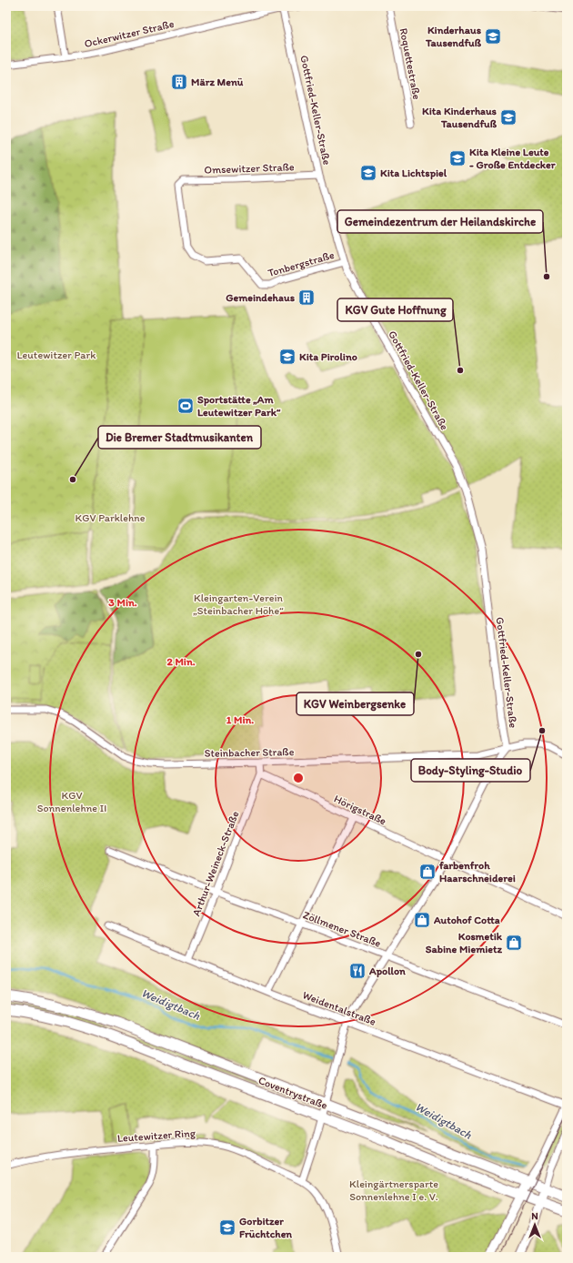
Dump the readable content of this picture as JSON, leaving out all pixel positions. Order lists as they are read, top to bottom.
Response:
{
  "streets": {
    "main road": ["Coventrystraße"],
    "street": [
      "Ockerwitzer Straße",
      "Roquettestraße",
      "Gottfried-Keller-Straße",
      "Omsewitzer Straße",
      "Tonbergstraße",
      "Steinbacher Straße",
      "Hörigstraße",
      "Arthur-Weineck-Straße",
      "Zöllmener Straße",
      "Weidentalstraße",
      "Leutewitzer Ring"
    ]
  },
  "crossings": [
    ["Ockerwitzer Straße", "Gottfried-Keller-Straße"],
    ["Gottfried-Keller-Straße", "Omsewitzer Straße"],
    ["Gottfried-Keller-Straße", "Tonbergstraße"],
    ["Gottfried-Keller-Straße", "Steinbacher Straße"],
    ["Omsewitzer Straße", "Tonbergstraße"],
    ["Hörigstraße", "Arthur-Weineck-Straße"],
    ["Arthur-Weineck-Straße", "Zöllmener Straße"],
    ["Arthur-Weineck-Straße", "Weidentalstraße"]
  ],
  "water": ["Weidigtbach"],
  "parks": [
    "Leutewitzer Park",
    "KGV Parklehne",
    "Kleingarten-Verein „Steinbacher Höhe“",
    "KGV Sonnenlehne II",
    "Kleingärtnersparte Sonnenlehne I e. V."
  ],
  "places": {
    "school or university": [
      "Kinderhaus Tausendfuß",
      "Kita Kinderhaus Tausendfuß",
      "Kita Kleine Leute - Große Entdecker",
      "Kita Lichtspiel",
      "Kita Pirolino",
      "Gorbitzer Früchtchen"
    ],
    "building": ["März Menü", "Gemeindehaus"],
    "other": [
      "Gemeindezentrum der Heilandskirche",
      "KGV Gute Hoffnung",
      "Die Bremer Stadtmusikanten",
      "KGV Weinbergsenke",
      "Body-Styling-Studio"
    ],
    "sports": ["Sportstätte „Am Leutewitzer Park“"],
    "shop": ["farbenfroh Haarschneiderei", "Autohof Cotta", "Kosmetik Sabine Miemietz"],
    "restaurant": ["Apollon"]
  },
  "north": "top",
  "rings": ["3 Min.", "2 Min.", "1 Min."]
}
